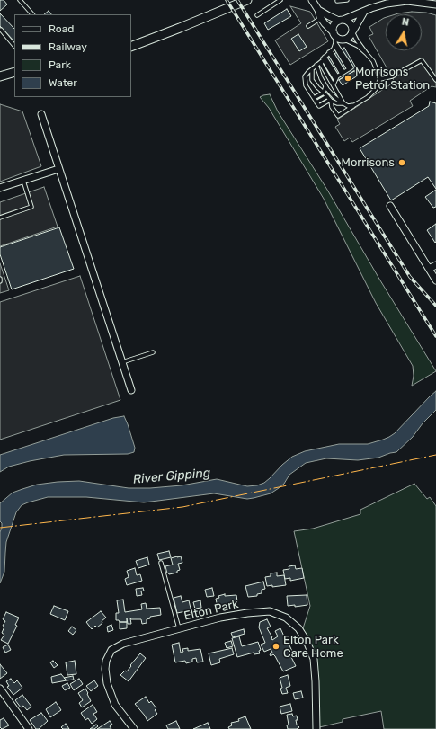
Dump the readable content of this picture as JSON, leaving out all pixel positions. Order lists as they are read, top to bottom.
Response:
{
  "streets": {
    "street": ["Elton Park"]
  },
  "water": ["River Gipping"],
  "places": ["Morrisons Petrol Station", "Morrisons", "Elton Park Care Home"],
  "legend": [
    "Road",
    "Railway",
    "Park",
    "Water"
  ],
  "north": "top"
}
